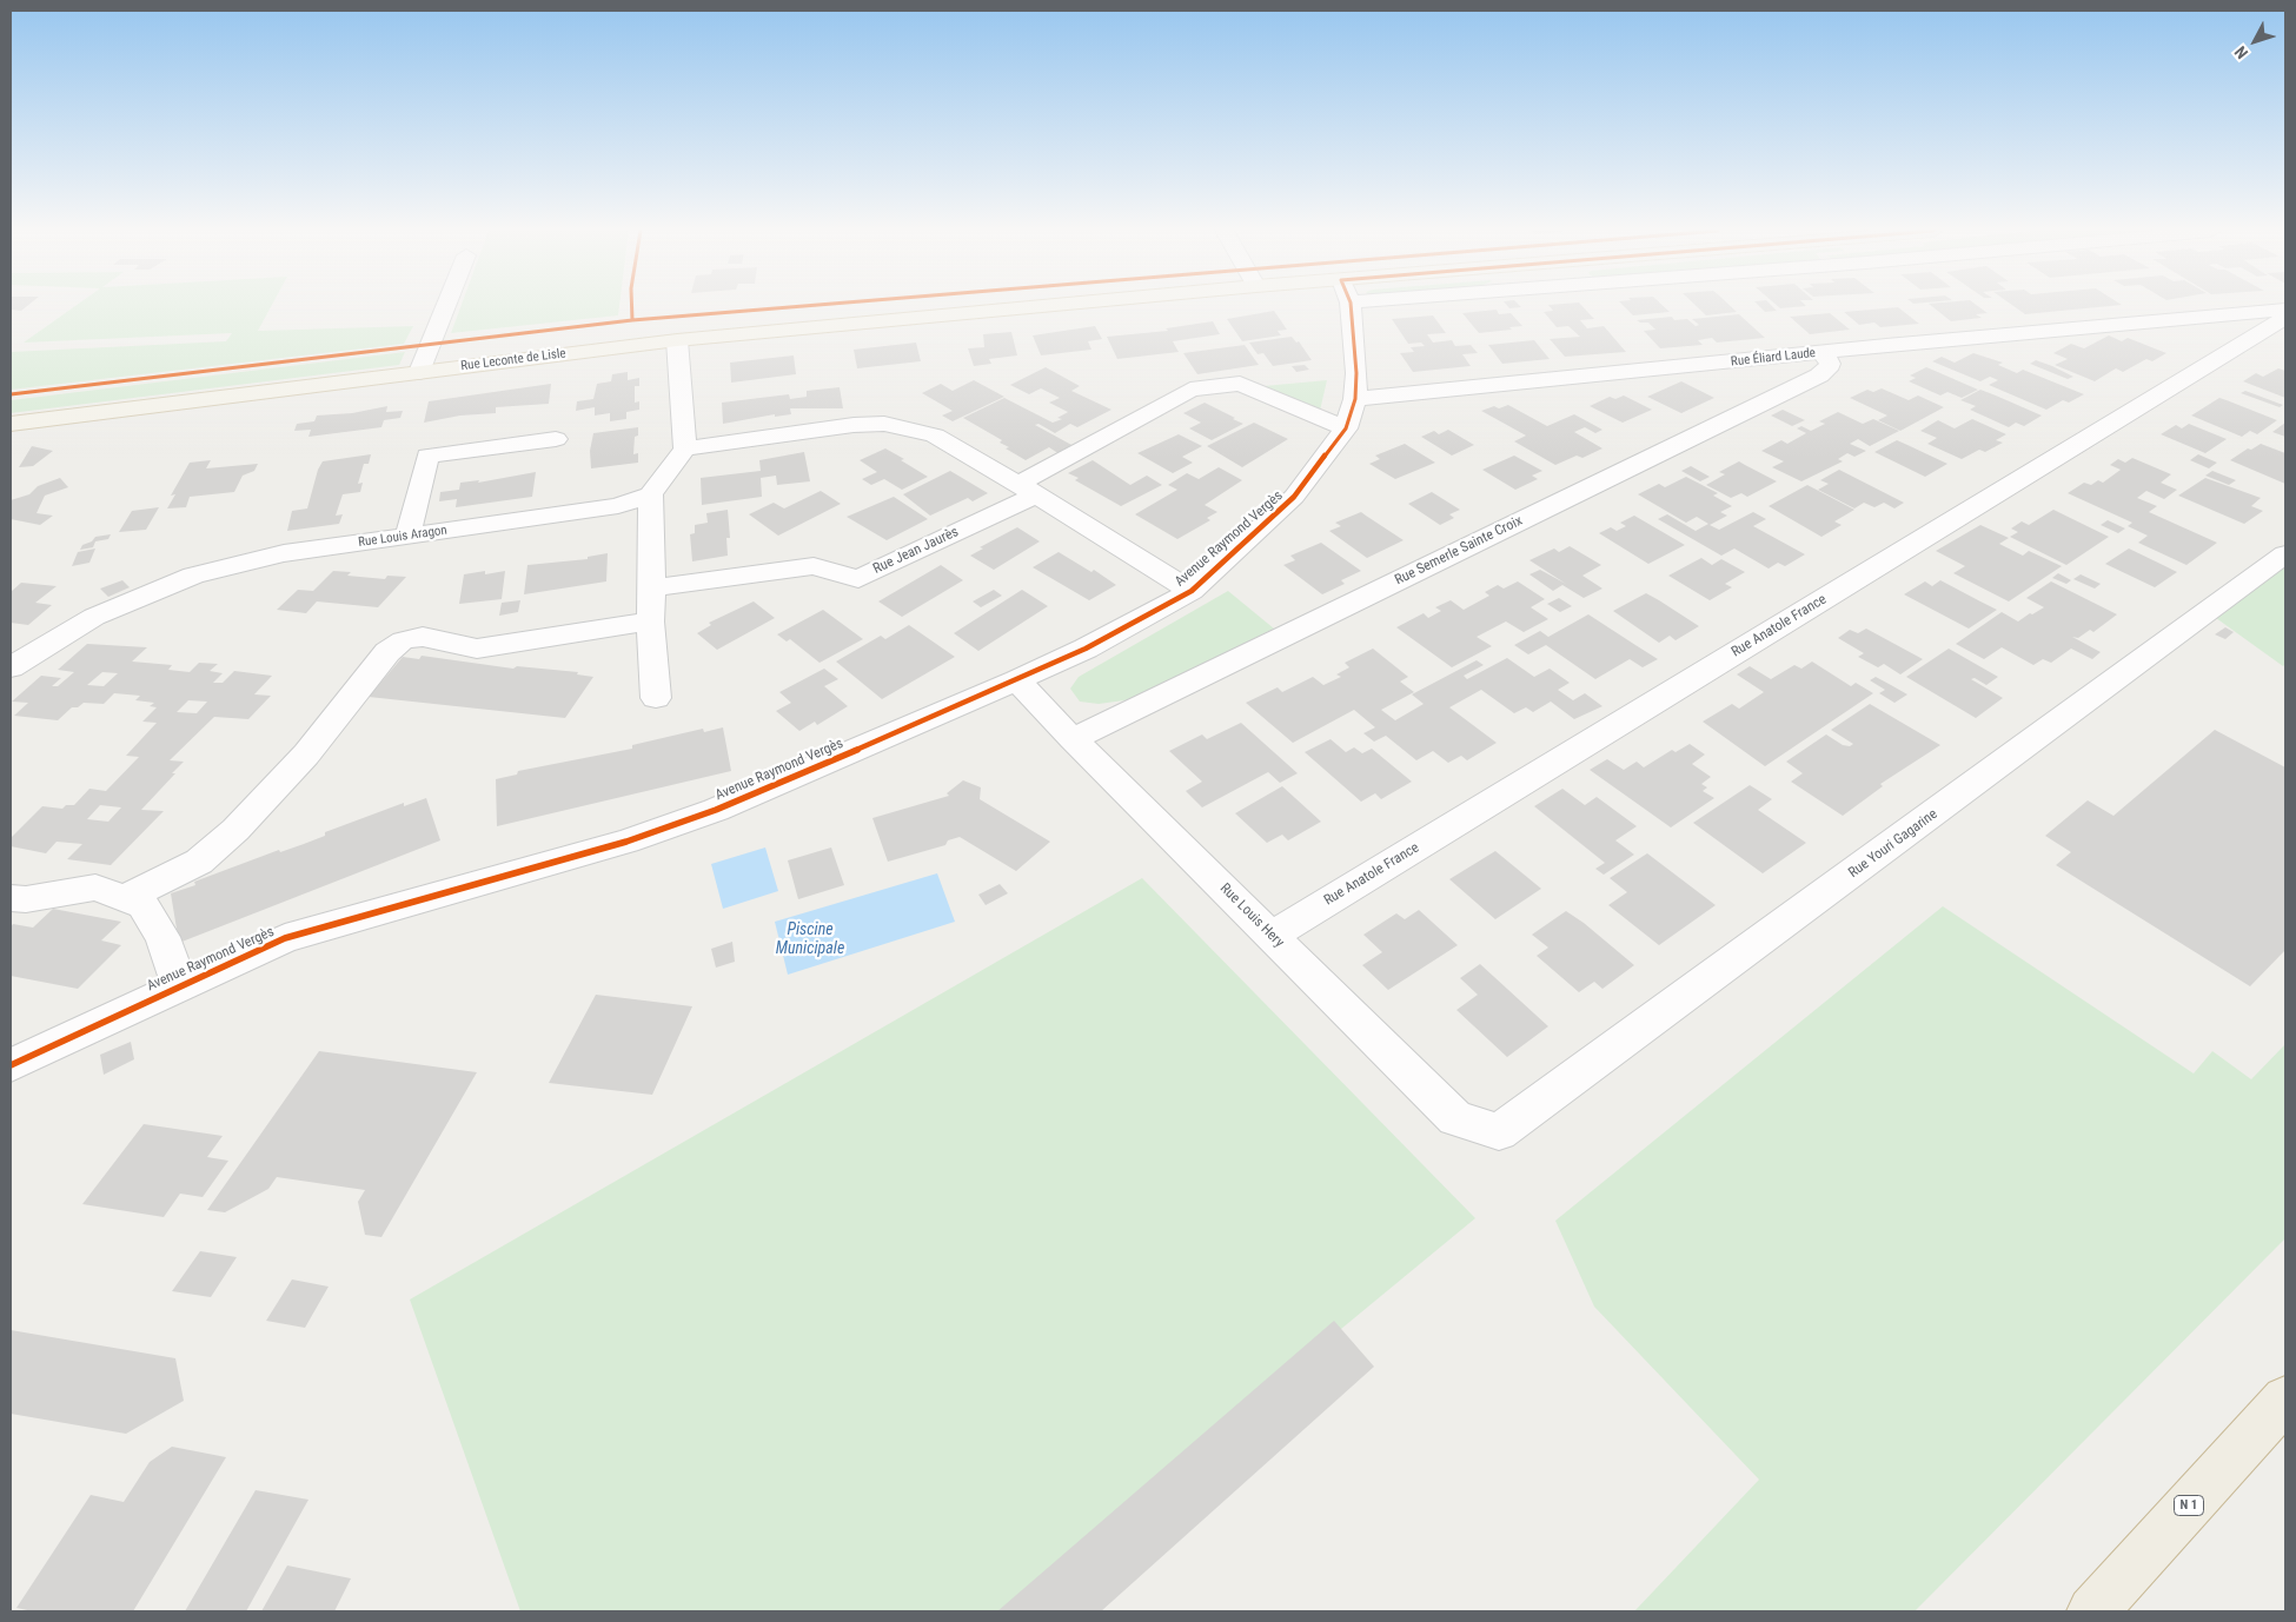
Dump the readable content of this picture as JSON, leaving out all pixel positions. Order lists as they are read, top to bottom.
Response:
{
  "streets": {
    "highway": ["N 1"],
    "main road": ["Rue Leconte de Lisle"],
    "street": [
      "Rue Éliard Laude",
      "Rue Louis Aragon",
      "Avenue Raymond Vergès",
      "Rue Jean Jaurès",
      "Rue Semerle Sainte Croix",
      "Rue Anatole France",
      "Rue Youri Gagarine",
      "Rue Louis Hery"
    ]
  },
  "crossings": [
    ["Rue Éliard Laude", "Avenue Raymond Vergès"],
    ["Rue Éliard Laude", "Rue Semerle Sainte Croix"],
    ["Rue Éliard Laude", "Rue Anatole France"],
    ["Avenue Raymond Vergès", "Rue Jean Jaurès"],
    ["Avenue Raymond Vergès", "Rue Louis Hery"],
    ["Rue Semerle Sainte Croix", "Rue Louis Hery"],
    ["Rue Anatole France", "Rue Louis Hery"],
    ["Rue Youri Gagarine", "Rue Louis Hery"]
  ],
  "water": ["Piscine Municipale"],
  "north": "bottom left"
}
